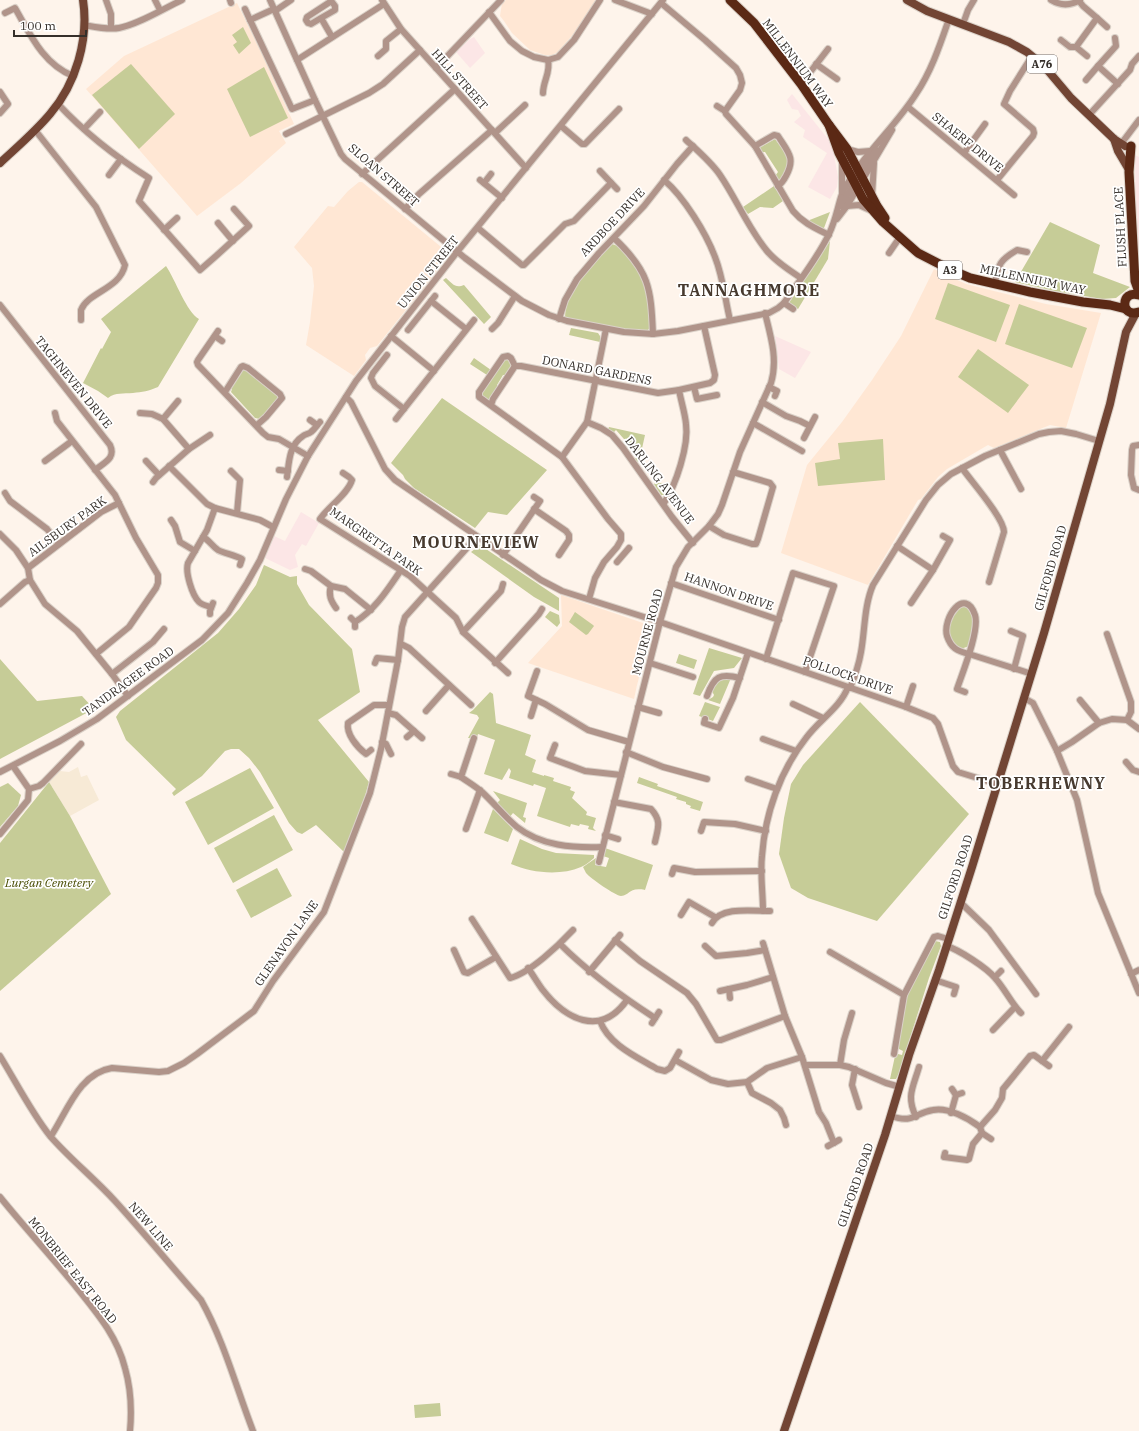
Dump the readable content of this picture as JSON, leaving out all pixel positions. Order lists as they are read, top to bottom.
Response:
{
  "streets": {
    "highway": ["MILLENNIUM WAY", "FLUSH PLACE", "A3"],
    "main road": ["A76", "GILFORD ROAD"],
    "street": [
      "HILL STREET",
      "SHAERF DRIVE",
      "SLOAN STREET",
      "ARDBOE DRIVE",
      "UNION STREET",
      "DONARD GARDENS",
      "TAGHNEVEN DRIVE",
      "DARLING AVENUE",
      "AILSBURY PARK",
      "MARGRETTA PARK",
      "HANNON DRIVE",
      "MOURNE ROAD",
      "POLLOCK DRIVE",
      "TANDRAGEE ROAD",
      "GLENAVON LANE",
      "NEW LINE",
      "MONBRIEF EAST ROAD"
    ]
  },
  "crossings": [
    ["MILLENNIUM WAY", "FLUSH PLACE"],
    ["MILLENNIUM WAY", "GILFORD ROAD"],
    ["A76", "FLUSH PLACE"],
    ["HILL STREET", "UNION STREET"],
    ["SLOAN STREET", "ARDBOE DRIVE"],
    ["SLOAN STREET", "UNION STREET"],
    ["SLOAN STREET", "DONARD GARDENS"],
    ["SLOAN STREET", "MOURNE ROAD"],
    ["FLUSH PLACE", "GILFORD ROAD"],
    ["UNION STREET", "POLLOCK DRIVE"],
    ["UNION STREET", "TANDRAGEE ROAD"],
    ["DARLING AVENUE", "MOURNE ROAD"],
    ["MARGRETTA PARK", "GLENAVON LANE"],
    ["GILFORD ROAD", "POLLOCK DRIVE"],
    ["HANNON DRIVE", "MOURNE ROAD"],
    ["MOURNE ROAD", "POLLOCK DRIVE"],
    ["GLENAVON LANE", "NEW LINE"]
  ],
  "districts": ["TANNAGHMORE", "MOURNEVIEW", "TOBERHEWNY"],
  "parks": ["Lurgan Cemetery"],
  "scale_bar": "100 m"
}
